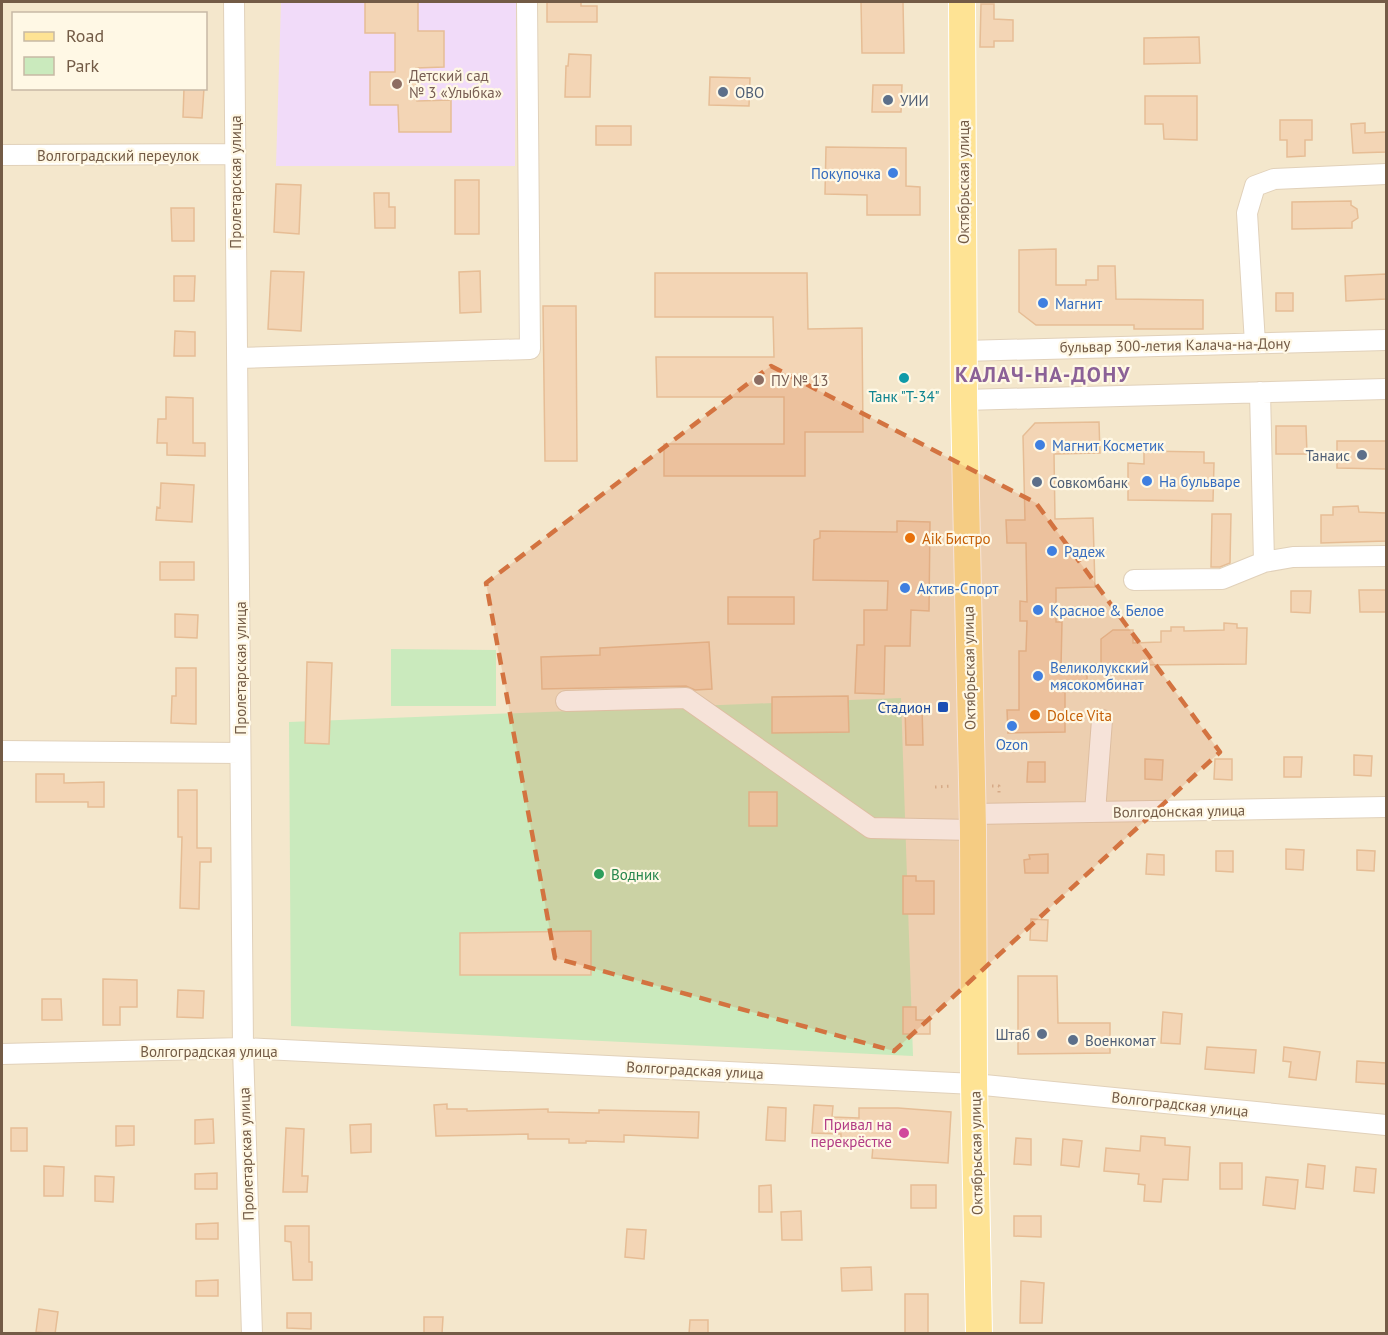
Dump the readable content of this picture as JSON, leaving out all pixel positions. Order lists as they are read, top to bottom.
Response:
{
  "streets": {
    "main road": ["Октябрьская улица"],
    "street": [
      "Волгоградский переулок",
      "Пролетарская улица",
      "бульвар 300-летия Калача-на-Дону",
      "Волгодонская улица",
      "Волгоградская улица"
    ]
  },
  "crossings": [
    ["Волгоградский переулок", "Пролетарская улица"],
    ["Пролетарская улица", "Волгоградская улица"],
    ["Октябрьская улица", "бульвар 300-летия Калача-на-Дону"],
    ["Октябрьская улица", "Волгодонская улица"],
    ["Октябрьская улица", "Волгоградская улица"]
  ],
  "districts": ["КАЛАЧ-НА-ДОНУ"],
  "places": {
    "other": [
      "Детский сад № 3 «Улыбка»",
      "ОВО",
      "УИИ",
      "Покупочка",
      "Магнит",
      "Танк \"Т-34\"",
      "ПУ № 13",
      "Магнит Косметик",
      "Танаис",
      "На бульваре",
      "Совкомбанк",
      "Aik Бистро",
      "Радеж",
      "Актив-Спорт",
      "Красное & Белое",
      "Великолукский мясокомбинат",
      "Dolce Vita",
      "Ozon",
      "Водник",
      "Штаб",
      "Военкомат",
      "Привал на перекрёстке"
    ],
    "transit": ["Стадион"]
  },
  "legend": ["Road", "Park"]
}
